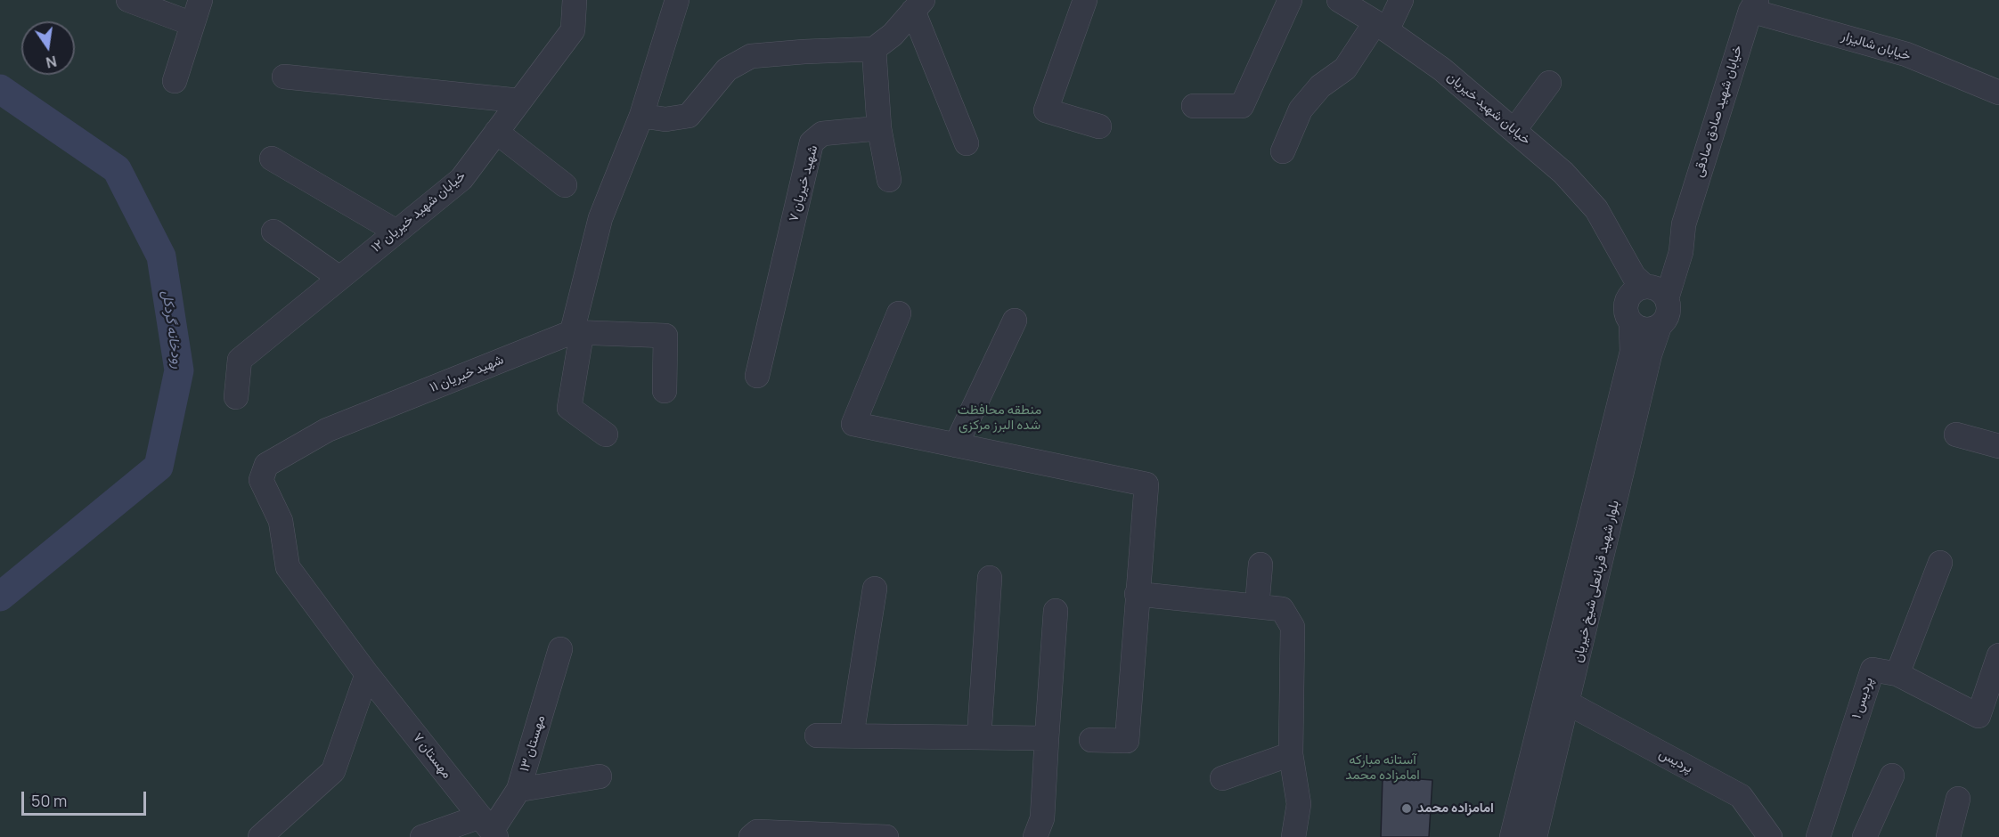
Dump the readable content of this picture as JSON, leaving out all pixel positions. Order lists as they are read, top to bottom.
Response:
{
  "streets": {
    "street": [
      "خیابان شالیزار",
      "خیابان شهید خیریان",
      "خیابان شهید صادق صادقی",
      "شهید خیریان ۷",
      "خیابان شهید خیریان ۱۲",
      "شهید خیریان ۱۱",
      "بلوار شهید قربانعلی شیخ خیریان",
      "پردیس ۱",
      "مهستان ۱۳",
      "مهستان ۷",
      "پردیس"
    ]
  },
  "crossings": [
    ["خیابان شالیزار", "خیابان شهید صادق صادقی"],
    ["خیابان شهید صادق صادقی", "بلوار شهید قربانعلی شیخ خیریان"],
    ["شهید خیریان ۱۱", "مهستان ۷"],
    ["بلوار شهید قربانعلی شیخ خیریان", "پردیس"],
    ["مهستان ۱۳", "مهستان ۷"]
  ],
  "water": ["رودخانه گردکل"],
  "parks": ["منطقه محافظت شده البرز مرکزی", "آستانه مبارکه امامزاده محمد"],
  "places": ["امامزاده محمد"],
  "scale_bar": "50 m",
  "north": "bottom"
}
